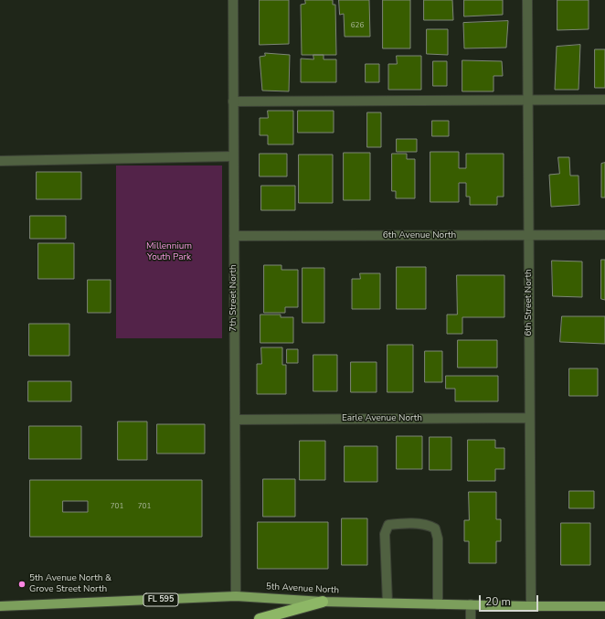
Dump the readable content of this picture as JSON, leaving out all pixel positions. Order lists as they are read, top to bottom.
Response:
{
  "streets": {
    "main road": ["5th Avenue North", "FL 595"],
    "street": [
      "6th Avenue North",
      "7th Street North",
      "6th Street North",
      "Earle Avenue North"
    ]
  },
  "crossings": [
    ["6th Avenue North", "7th Street North"],
    ["6th Avenue North", "6th Street North"],
    ["7th Street North", "Earle Avenue North"],
    ["7th Street North", "5th Avenue North"],
    ["6th Street North", "Earle Avenue North"],
    ["6th Street North", "5th Avenue North"]
  ],
  "parks": ["Millennium Youth Park"],
  "places": ["5th Avenue North & Grove Street North"],
  "house_numbers": ["626", "701", "701"],
  "scale_bar": "20 m"
}
